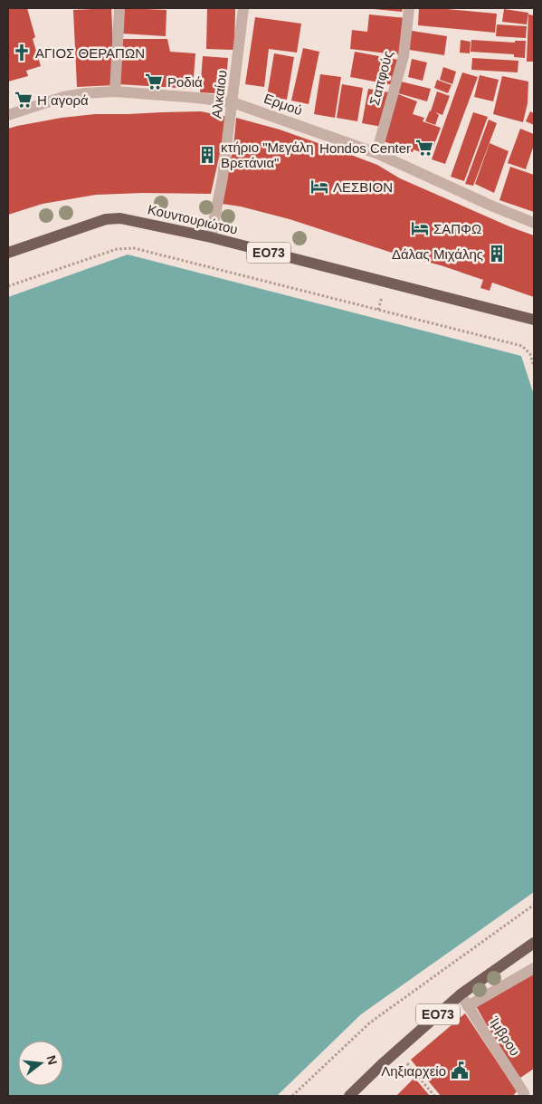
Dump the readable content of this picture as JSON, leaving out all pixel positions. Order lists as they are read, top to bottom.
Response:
{
  "streets": {
    "main road": ["Κουντουριώτου", "ΕΟ73"],
    "street": [
      "Σαπφούς",
      "Αλκαίου",
      "Ερμού",
      "Ίμβρου"
    ]
  },
  "crossings": [
    ["Σαπφούς", "Ερμού"],
    ["Αλκαίου", "Ερμού"],
    ["Αλκαίου", "Κουντουριώτου"],
    ["ΕΟ73", "Ίμβρου"]
  ],
  "places": {
    "church": ["ΑΓΙΟΣ ΘΕΡΑΠΩΝ"],
    "supermarket": ["Ροδιά", "Η αγορά", "Hondos Center"],
    "building": ["κτήριο \"Μεγάλη Βρετάνια\"", "Δάλας Μιχάλης"],
    "hotel": ["ΛΕΣΒΙΟΝ", "ΣΑΠΦΩ"],
    "public building": ["Ληξιαρχείο"]
  },
  "north": "right"
}
